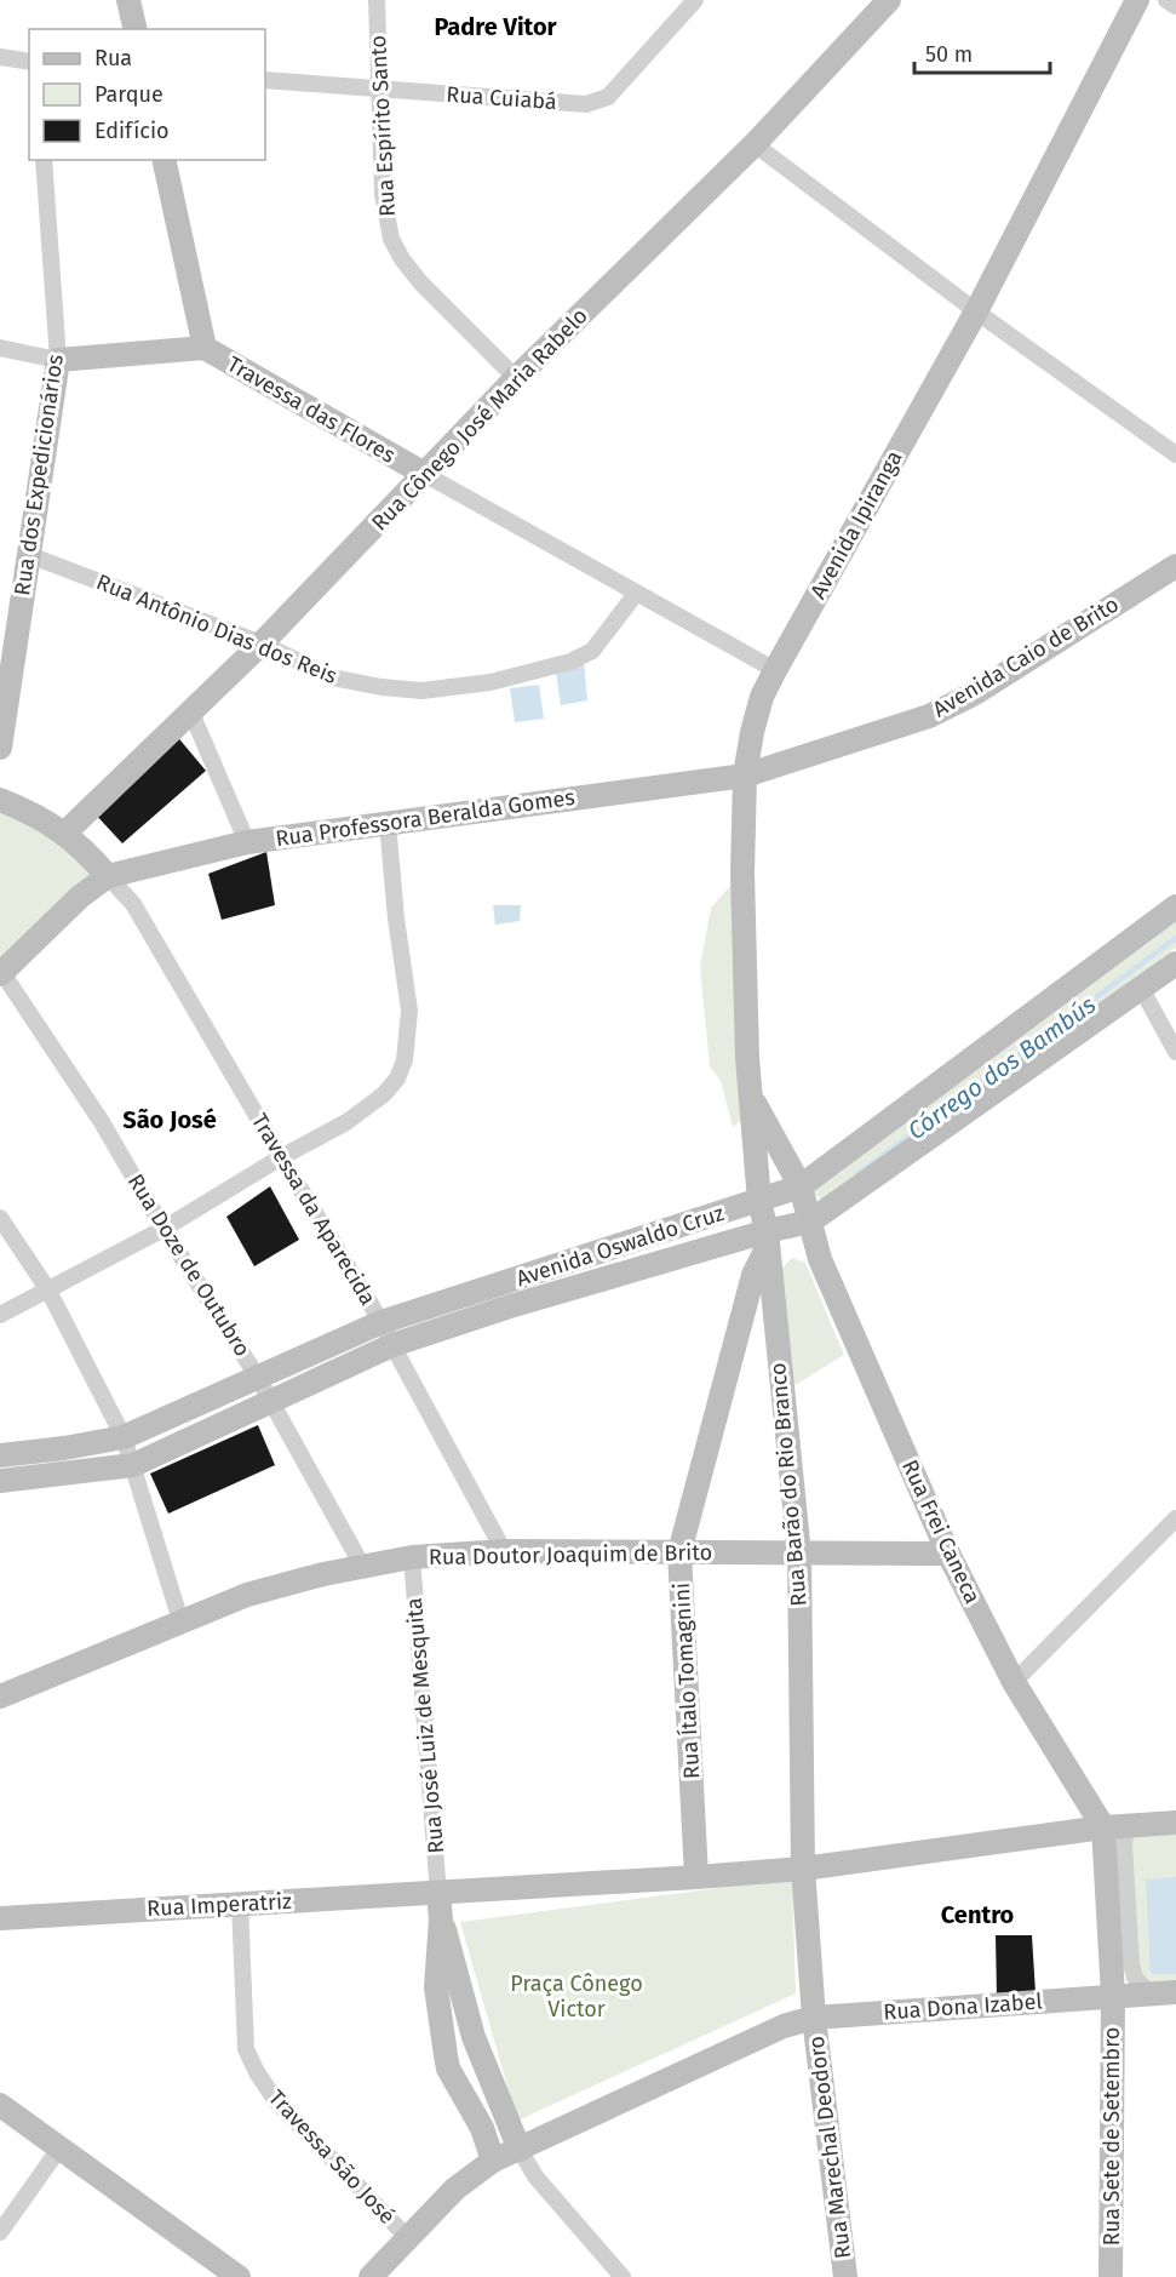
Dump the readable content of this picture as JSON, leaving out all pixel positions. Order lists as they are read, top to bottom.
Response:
{
  "streets": {
    "street": [
      "Rua Cuiabá",
      "Rua Espírito Santo",
      "Travessa das Flores",
      "Rua Cônego José Maria Rabelo",
      "Rua dos Expedicionários",
      "Avenida Ipiranga",
      "Rua Antônio Dias dos Reis",
      "Avenida Caio de Brito",
      "Rua Professora Beralda Gomes",
      "Travessa da Aparecida",
      "Avenida Oswaldo Cruz",
      "Rua Doze de Outubro",
      "Rua Barão do Rio Branco",
      "Rua Frei Caneca",
      "Rua Doutor Joaquim de Brito",
      "Rua Ítalo Tomagnini",
      "Rua José Luiz de Mesquita",
      "Rua Imperatriz",
      "Rua Dona Izabel",
      "Rua Sete de Setembro",
      "Rua Marechal Deodoro",
      "Travessa São José"
    ]
  },
  "crossings": [
    ["Rua Cuiabá", "Rua Espírito Santo"],
    ["Rua Espírito Santo", "Rua Cônego José Maria Rabelo"],
    ["Travessa das Flores", "Rua Cônego José Maria Rabelo"],
    ["Travessa das Flores", "Rua dos Expedicionários"],
    ["Travessa das Flores", "Avenida Ipiranga"],
    ["Travessa das Flores", "Rua Antônio Dias dos Reis"],
    ["Rua Cônego José Maria Rabelo", "Rua Antônio Dias dos Reis"],
    ["Rua dos Expedicionários", "Rua Antônio Dias dos Reis"],
    ["Avenida Ipiranga", "Avenida Caio de Brito"],
    ["Avenida Ipiranga", "Rua Professora Beralda Gomes"],
    ["Avenida Ipiranga", "Avenida Oswaldo Cruz"],
    ["Avenida Ipiranga", "Rua Frei Caneca"],
    ["Avenida Ipiranga", "Rua Ítalo Tomagnini"],
    ["Avenida Caio de Brito", "Rua Professora Beralda Gomes"],
    ["Rua Professora Beralda Gomes", "Travessa da Aparecida"],
    ["Travessa da Aparecida", "Avenida Oswaldo Cruz"],
    ["Travessa da Aparecida", "Rua Doutor Joaquim de Brito"],
    ["Avenida Oswaldo Cruz", "Rua Doze de Outubro"],
    ["Avenida Oswaldo Cruz", "Rua Frei Caneca"],
    ["Avenida Oswaldo Cruz", "Rua Ítalo Tomagnini"],
    ["Rua Doze de Outubro", "Rua Doutor Joaquim de Brito"],
    ["Rua Barão do Rio Branco", "Rua Doutor Joaquim de Brito"],
    ["Rua Barão do Rio Branco", "Rua Ítalo Tomagnini"],
    ["Rua Frei Caneca", "Rua Doutor Joaquim de Brito"],
    ["Rua Frei Caneca", "Rua Sete de Setembro"],
    ["Rua Doutor Joaquim de Brito", "Rua Ítalo Tomagnini"],
    ["Rua Doutor Joaquim de Brito", "Rua José Luiz de Mesquita"],
    ["Rua José Luiz de Mesquita", "Rua Imperatriz"],
    ["Rua Imperatriz", "Travessa São José"],
    ["Rua Dona Izabel", "Rua Sete de Setembro"],
    ["Rua Dona Izabel", "Rua Marechal Deodoro"]
  ],
  "districts": ["Padre Vitor", "São José", "Centro"],
  "water": ["Córrego dos Bambús"],
  "parks": ["Praça Cônego Victor"],
  "legend": ["Rua", "Parque", "Edifício"],
  "scale_bar": "50 m"
}
